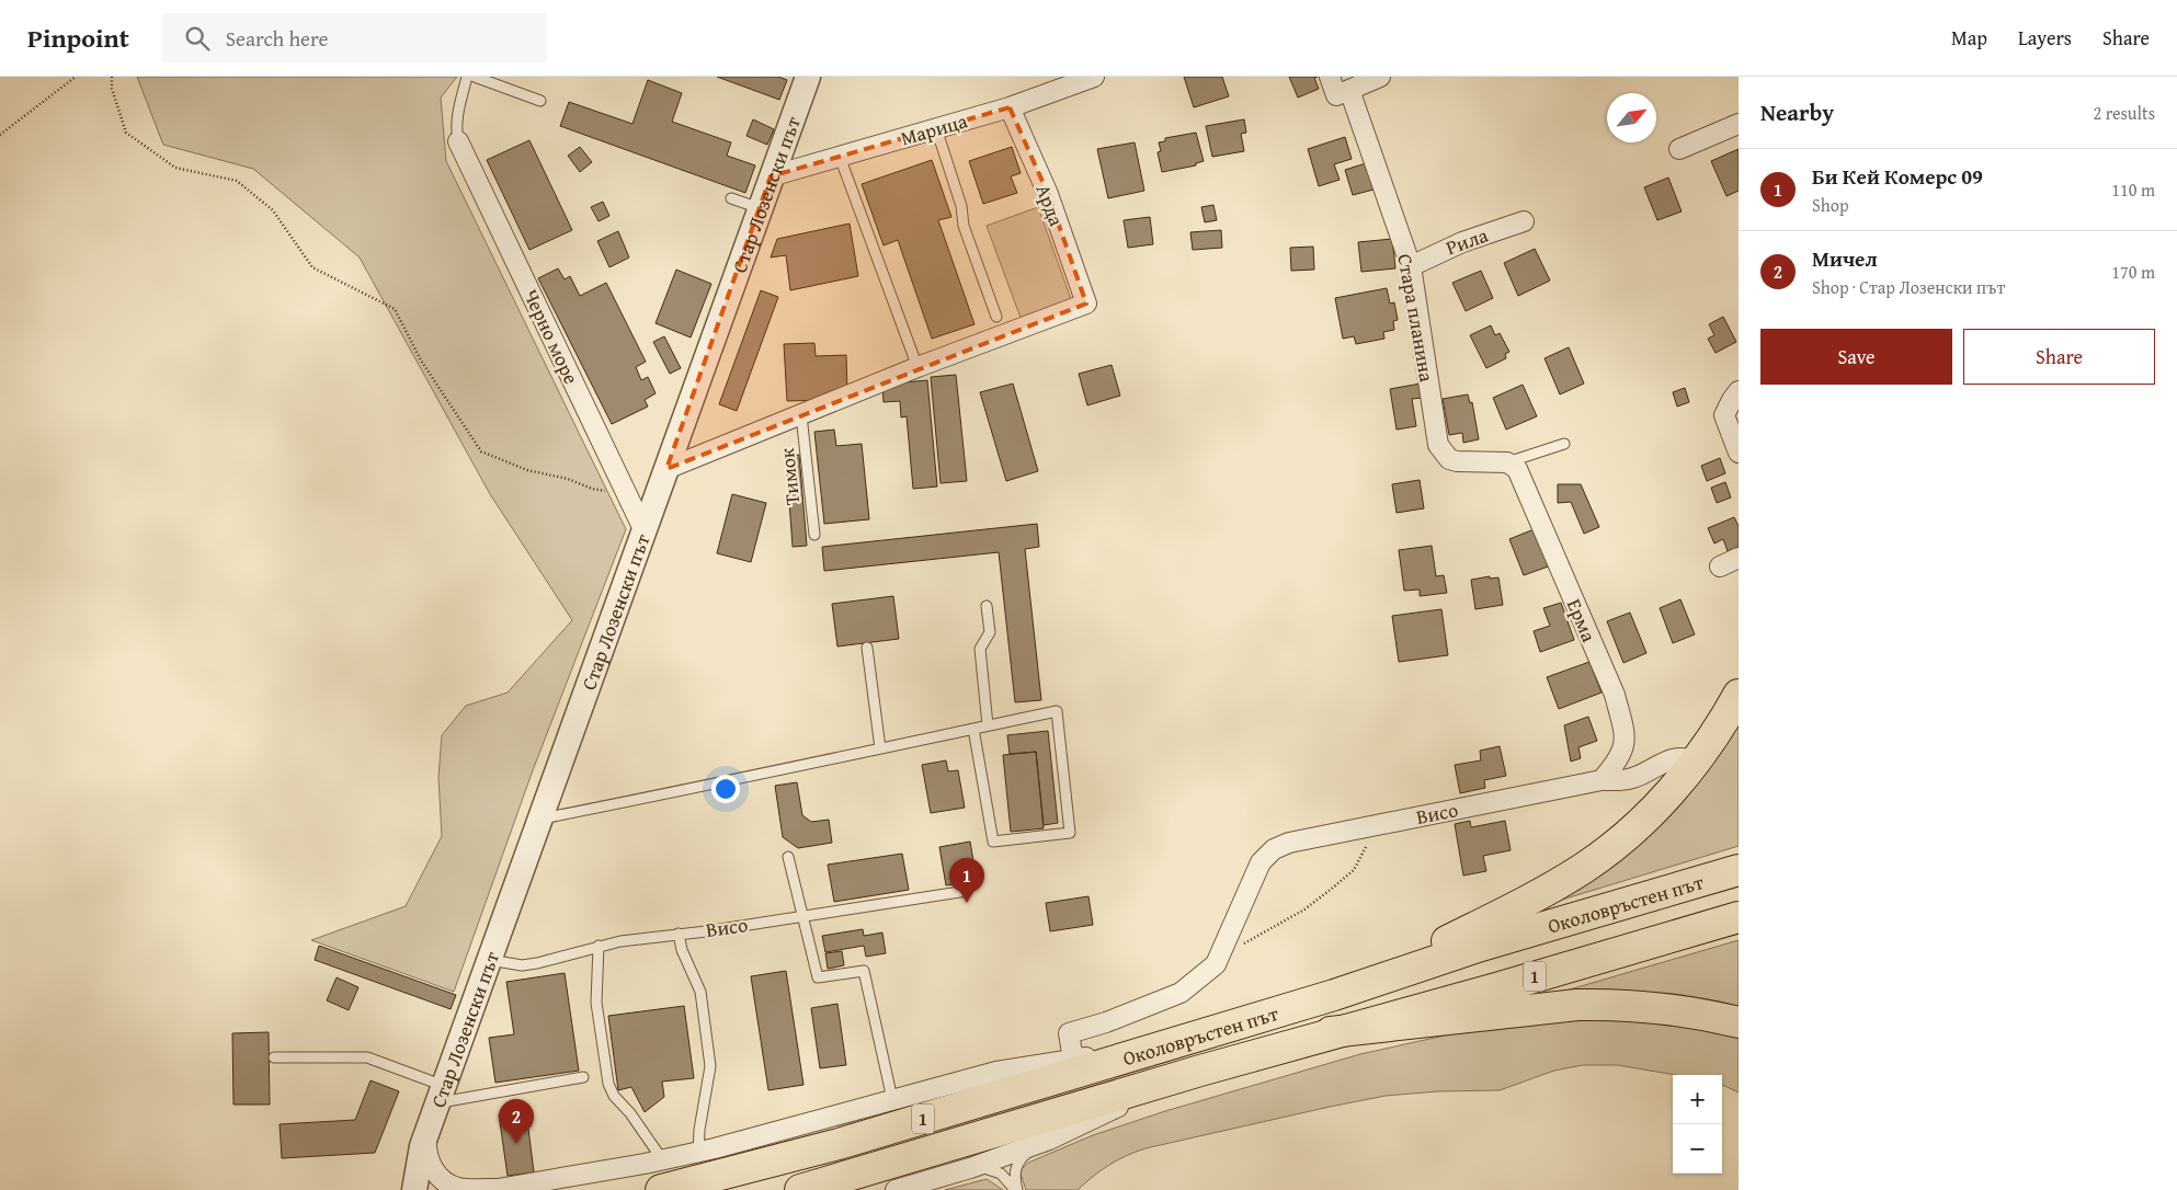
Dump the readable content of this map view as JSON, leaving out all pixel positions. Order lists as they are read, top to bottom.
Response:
{
  "streets": {
    "highway": ["Околовръстен път", "1"],
    "street": [
      "Марица",
      "Стар Лозенски път",
      "Арда",
      "Рила",
      "Стара планина",
      "Черно море",
      "Ерма",
      "Висо"
    ],
    "lane": ["Тимок"]
  },
  "crossings": [
    ["Марица", "Стар Лозенски път"],
    ["Марица", "Арда"],
    ["Стар Лозенски път", "Черно море"],
    ["Стар Лозенски път", "Висо"],
    ["Рила", "Стара планина"],
    ["Стара планина", "Ерма"],
    ["Ерма", "Висо"]
  ],
  "north": "top right",
  "page": {
    "header": "Pinpoint",
    "search": "Search here",
    "nav": ["Map", "Layers", "Share"],
    "heading": ["Nearby", "2 results"],
    "list": [
      {
        "mark": "1",
        "name": "Би Кей Комерс 09",
        "note": "Shop",
        "value": "110 m"
      },
      {
        "mark": "2",
        "name": "Мичел",
        "note": "Shop · Стар Лозенски път",
        "value": "170 m"
      }
    ],
    "buttons": ["Save", "Share"],
    "pins": ["1", "2"],
    "map_buttons": ["+", "−"]
  }
}
